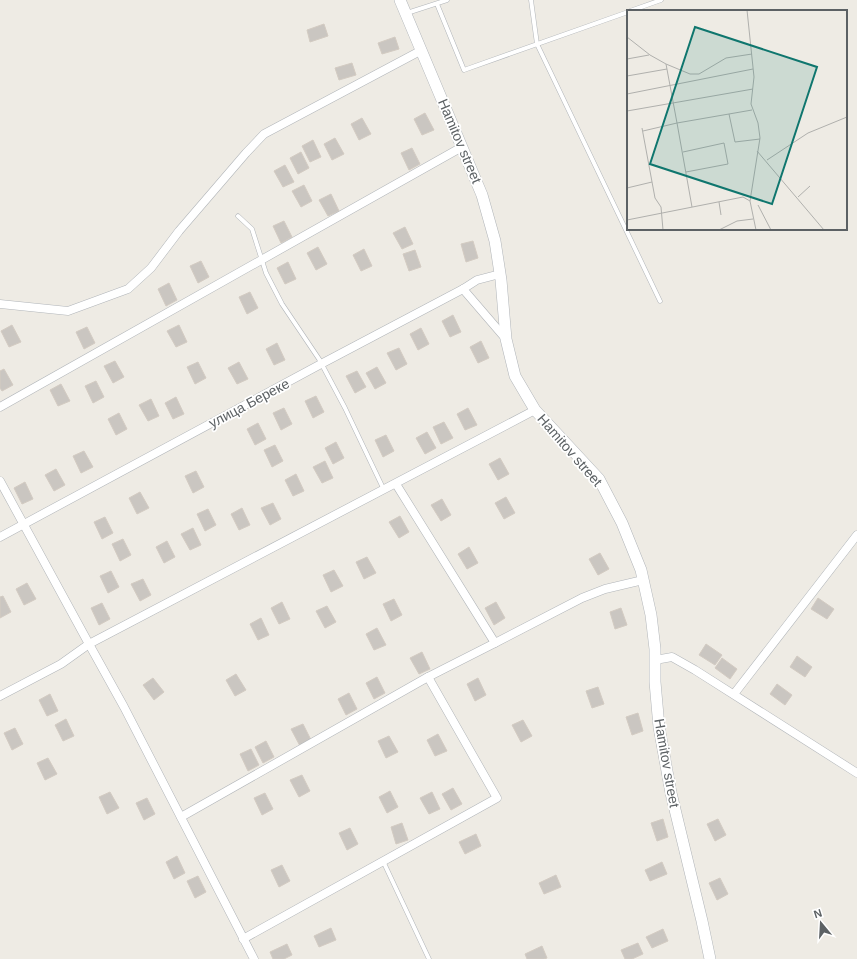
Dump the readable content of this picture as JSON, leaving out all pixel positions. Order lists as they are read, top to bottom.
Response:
{
  "streets": {
    "street": ["Hamitov street", "улица Береке"]
  },
  "crossings": [
    ["Hamitov street", "улица Береке"]
  ],
  "north": "top"
}
